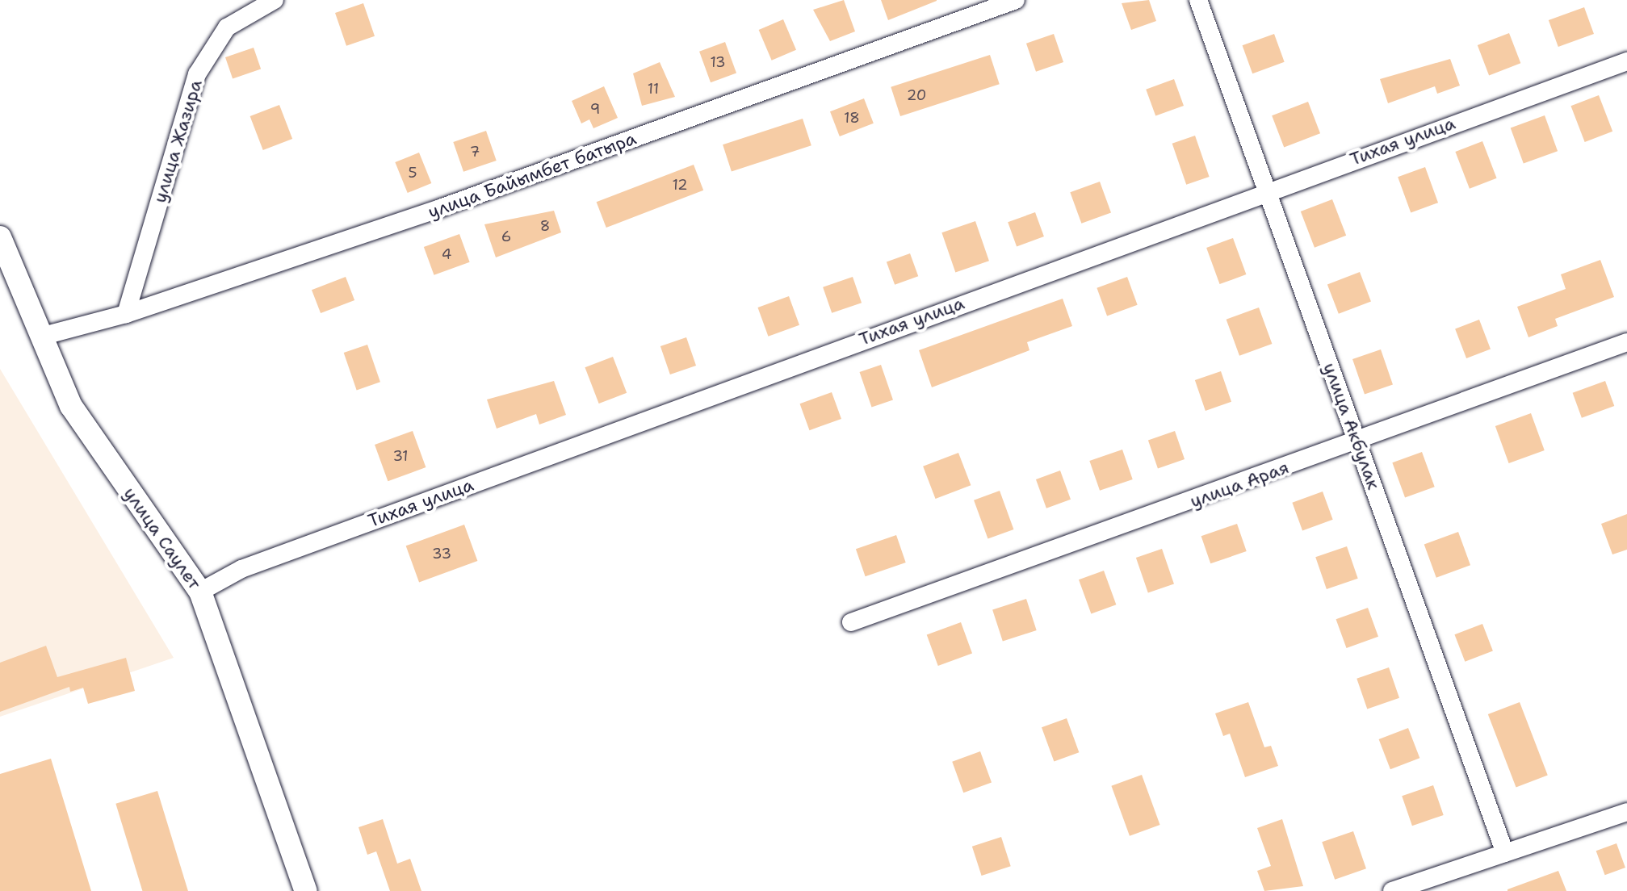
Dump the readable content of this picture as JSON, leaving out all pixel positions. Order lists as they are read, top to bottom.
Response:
{
  "streets": {
    "street": [
      "улица Жазира",
      "Тихая улица",
      "улица Байымбет батыра",
      "улица Акбулак",
      "улица Арая",
      "улица Саулет"
    ]
  },
  "crossings": [
    ["улица Жазира", "улица Байымбет батыра"],
    ["Тихая улица", "улица Акбулак"],
    ["Тихая улица", "улица Саулет"],
    ["улица Байымбет батыра", "улица Саулет"],
    ["улица Акбулак", "улица Арая"]
  ],
  "house_numbers": [
    "13",
    "11",
    "20",
    "9",
    "18",
    "7",
    "5",
    "12",
    "8",
    "6",
    "4",
    "31",
    "33"
  ]
}
